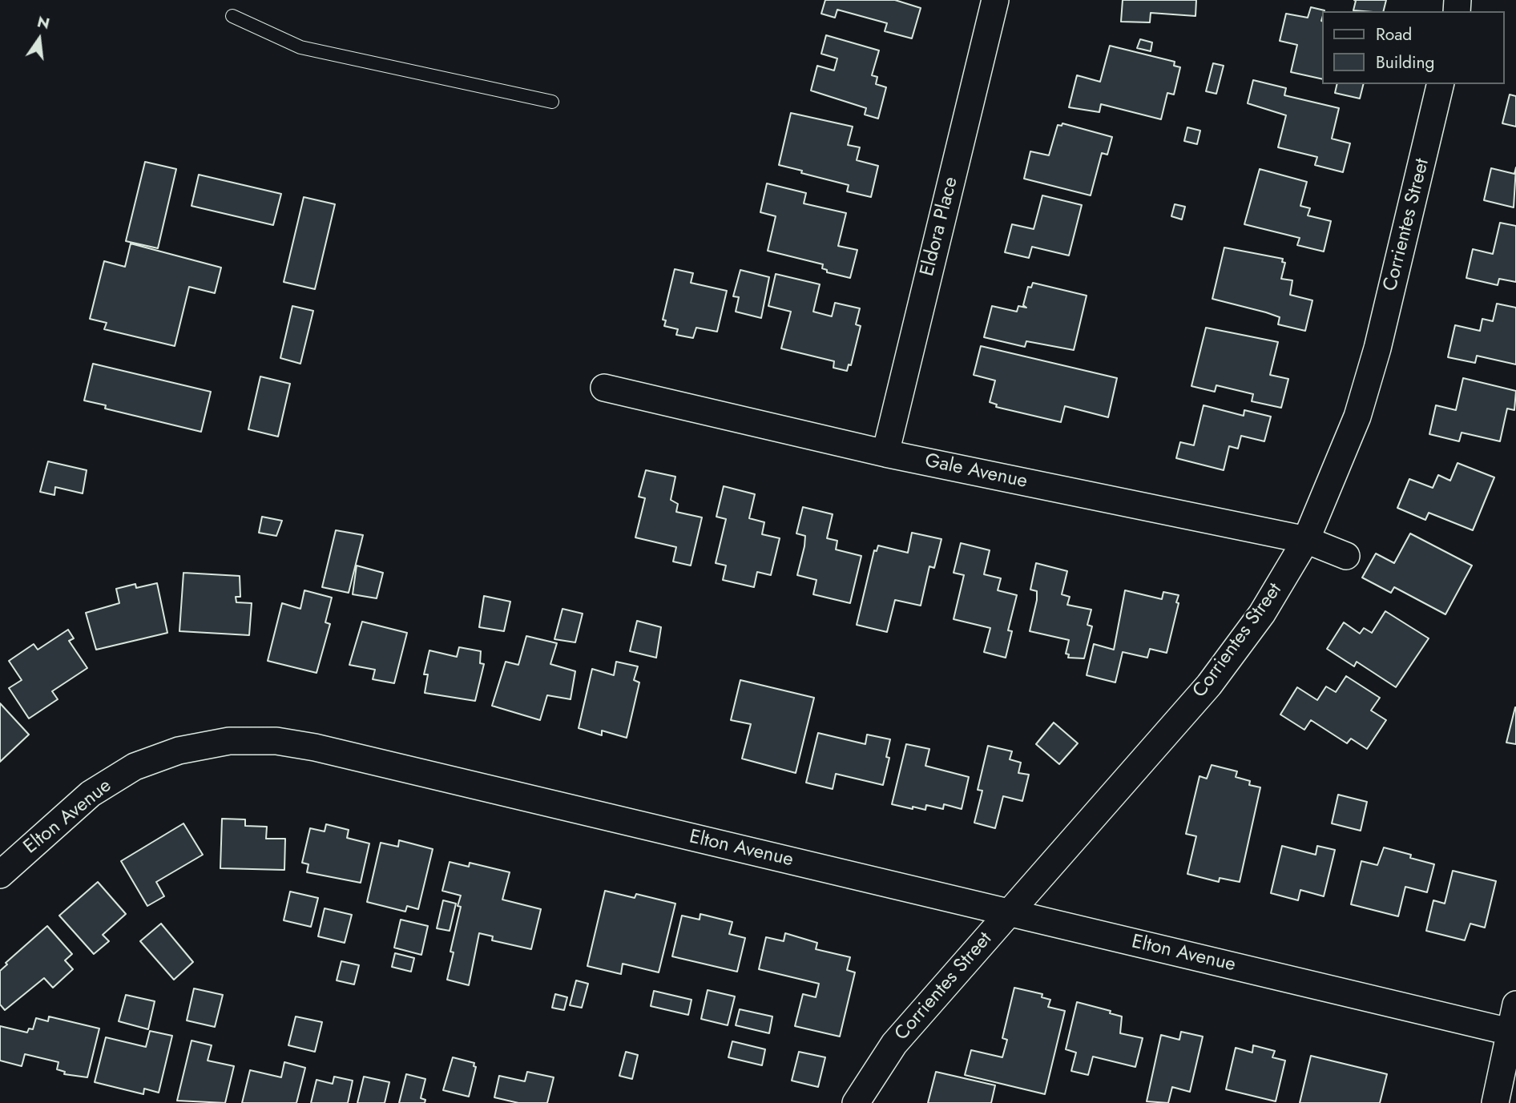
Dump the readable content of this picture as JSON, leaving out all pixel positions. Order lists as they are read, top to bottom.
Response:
{
  "streets": {
    "street": [
      "Corrientes Street",
      "Eldora Place",
      "Gale Avenue",
      "Elton Avenue"
    ]
  },
  "crossings": [
    ["Corrientes Street", "Gale Avenue"],
    ["Corrientes Street", "Elton Avenue"],
    ["Eldora Place", "Gale Avenue"]
  ],
  "legend": ["Road", "Building"],
  "north": "top"
}
